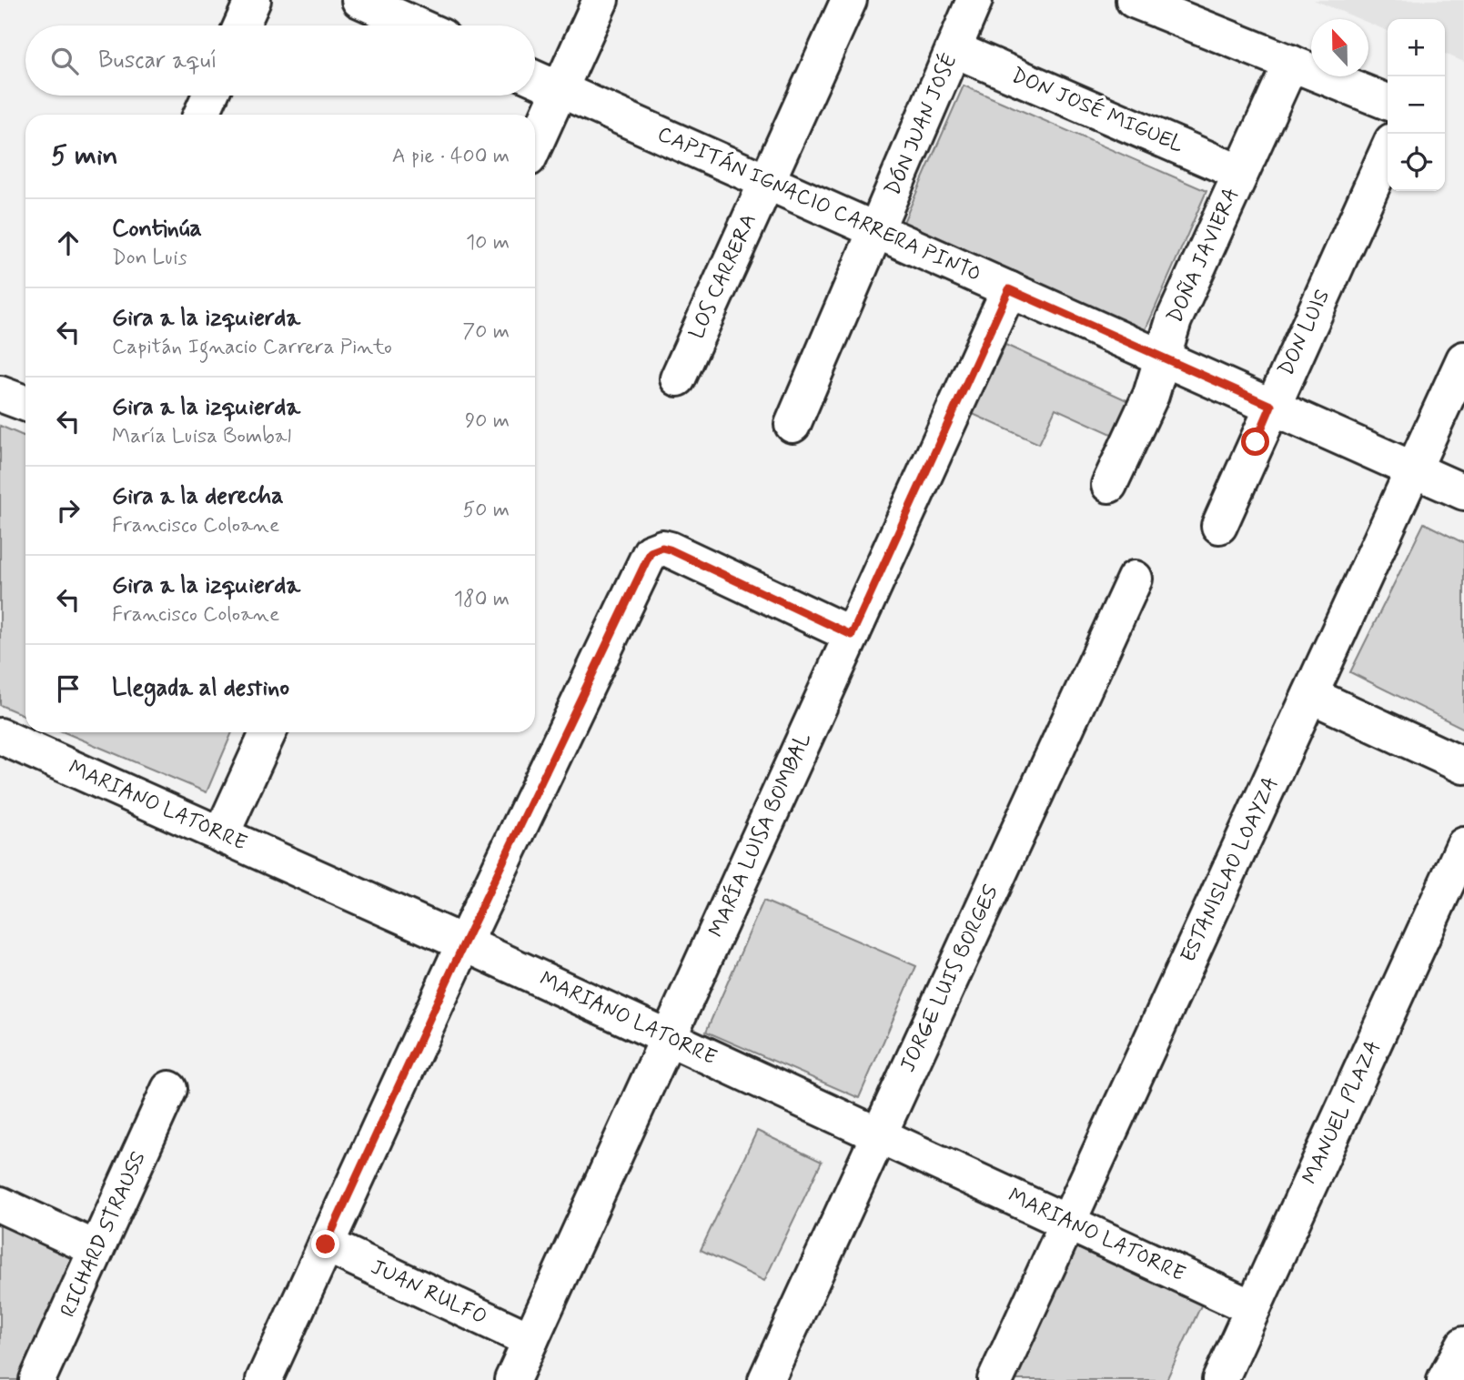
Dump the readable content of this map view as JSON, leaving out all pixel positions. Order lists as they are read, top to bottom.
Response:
{
  "streets": {
    "street": [
      "DON JOSÉ MIGUEL",
      "DÓN JUAN JOSÉ",
      "CAPITÁN IGNACIO CARRERA PINTO",
      "DOÑA JAVIERA",
      "LOS CARRERA",
      "DON LUIS",
      "MARIANO LATORRE",
      "MARÍA LUISA BOMBAL",
      "ESTANISLAO LOAYZA",
      "JORGE LUIS BORGES",
      "MANUEL PLAZA",
      "RICHARD STRAUSS",
      "JUAN RULFO"
    ]
  },
  "crossings": [
    ["DON JOSÉ MIGUEL", "DÓN JUAN JOSÉ"],
    ["DON JOSÉ MIGUEL", "DOÑA JAVIERA"],
    ["DÓN JUAN JOSÉ", "CAPITÁN IGNACIO CARRERA PINTO"],
    ["CAPITÁN IGNACIO CARRERA PINTO", "DOÑA JAVIERA"],
    ["CAPITÁN IGNACIO CARRERA PINTO", "LOS CARRERA"],
    ["CAPITÁN IGNACIO CARRERA PINTO", "DON LUIS"],
    ["CAPITÁN IGNACIO CARRERA PINTO", "MARÍA LUISA BOMBAL"],
    ["CAPITÁN IGNACIO CARRERA PINTO", "ESTANISLAO LOAYZA"],
    ["MARIANO LATORRE", "MARÍA LUISA BOMBAL"],
    ["MARIANO LATORRE", "ESTANISLAO LOAYZA"],
    ["MARIANO LATORRE", "JORGE LUIS BORGES"],
    ["MARIANO LATORRE", "MANUEL PLAZA"],
    ["MARÍA LUISA BOMBAL", "JUAN RULFO"]
  ],
  "north": "top",
  "page": {
    "map_buttons": ["+", "−"],
    "search": "Buscar aquí",
    "heading": ["5 min", "A pie · 400 m"],
    "list": [
      ["Continúa", "Don Luis", "10 m"],
      ["Gira a la izquierda", "Capitán Ignacio Carrera Pinto", "70 m"],
      ["Gira a la izquierda", "María Luisa Bombal", "90 m"],
      ["Gira a la derecha", "Francisco Coloane", "50 m"],
      ["Gira a la izquierda", "Francisco Coloane", "180 m"],
      "Llegada al destino"
    ]
  }
}
